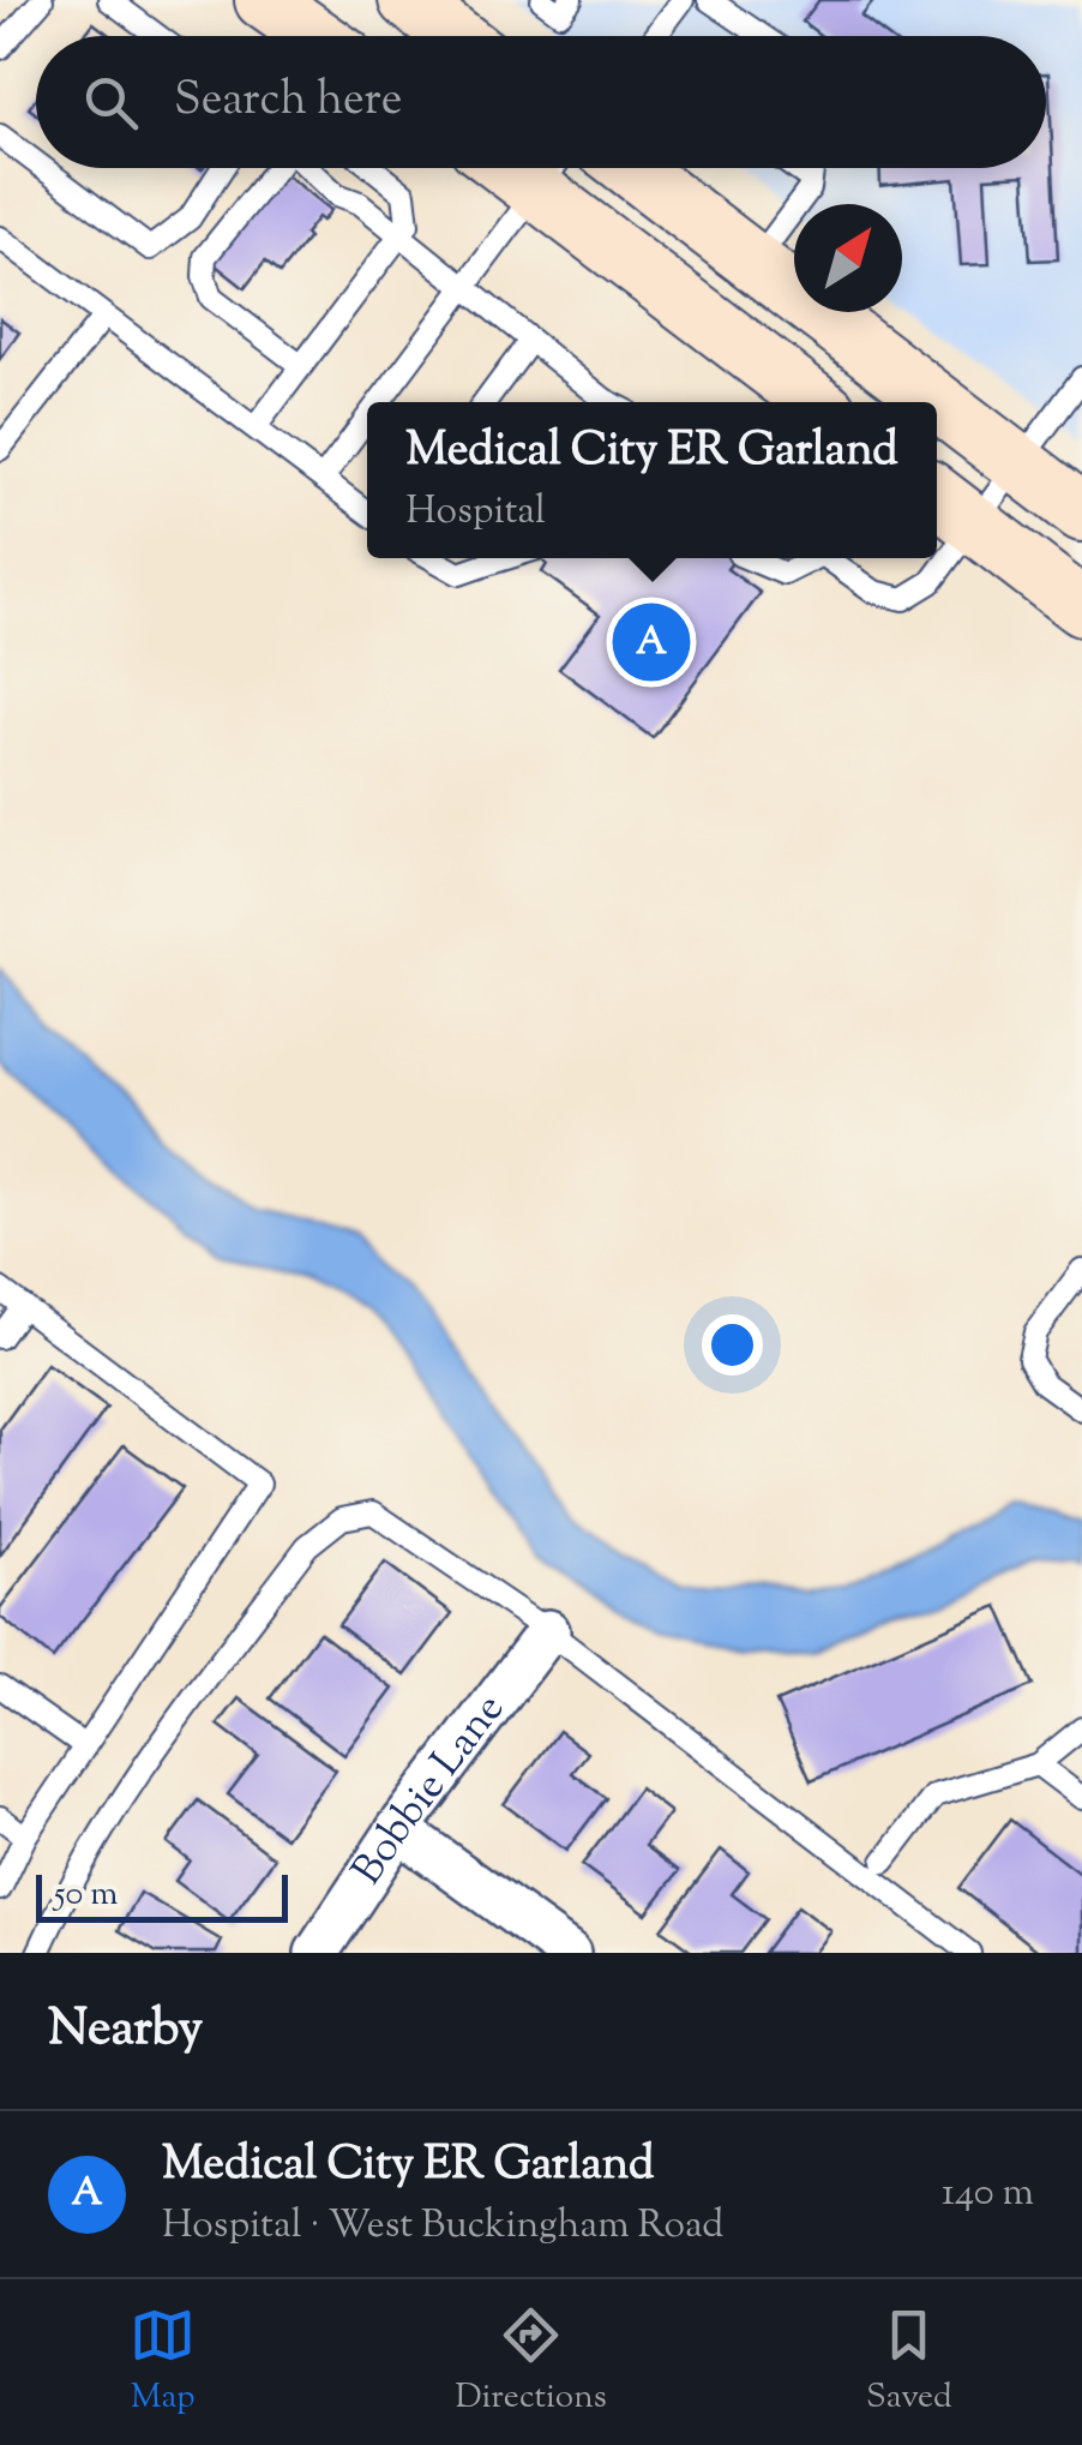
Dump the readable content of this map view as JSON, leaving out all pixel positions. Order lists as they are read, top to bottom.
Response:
{
  "streets": {
    "street": ["Bobbie Lane"]
  },
  "scale_bar": "50 m",
  "north": "top right",
  "page": {
    "search": "Search here",
    "popup": ["Medical City ER Garland", "Hospital"],
    "pins": "A",
    "scale": "50 m",
    "heading": "Nearby",
    "list": [
      {
        "mark": "A",
        "name": "Medical City ER Garland",
        "note": "Hospital · West Buckingham Road",
        "value": "140 m"
      }
    ],
    "nav": ["Map", "Directions", "Saved"]
  }
}
